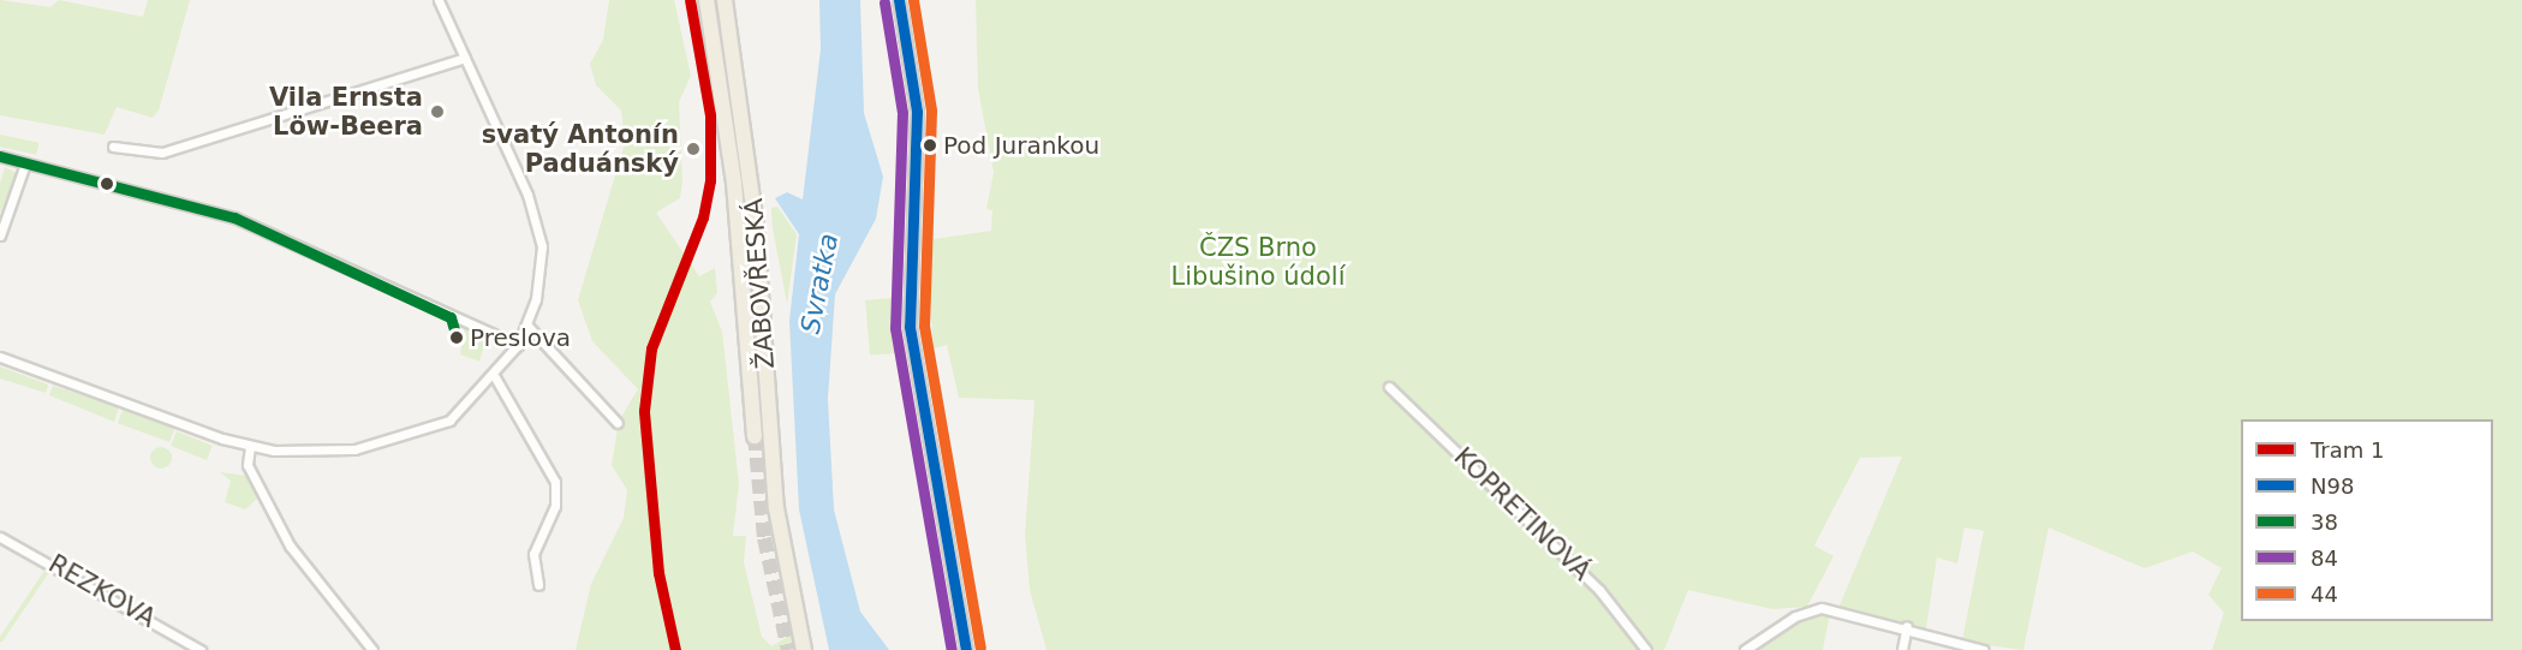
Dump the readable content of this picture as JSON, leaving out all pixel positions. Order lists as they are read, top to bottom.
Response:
{
  "streets": {
    "highway": ["ŽABOVŘESKÁ"],
    "street": ["KOPRETINOVÁ", "REZKOVA"]
  },
  "water": ["Svratka"],
  "parks": ["ČZS Brno Libušino údolí"],
  "places": [
    "Vila Ernsta Löw-Beera",
    "Pod Jurankou",
    "svatý Antonín Paduánský",
    "Preslova"
  ],
  "lines": [
    "tram line 1",
    "transit line N98",
    "transit line 44",
    "transit line 84",
    "transit line 38"
  ],
  "legend": [
    "Tram 1",
    "N98",
    "38",
    "84",
    "44"
  ]
}
